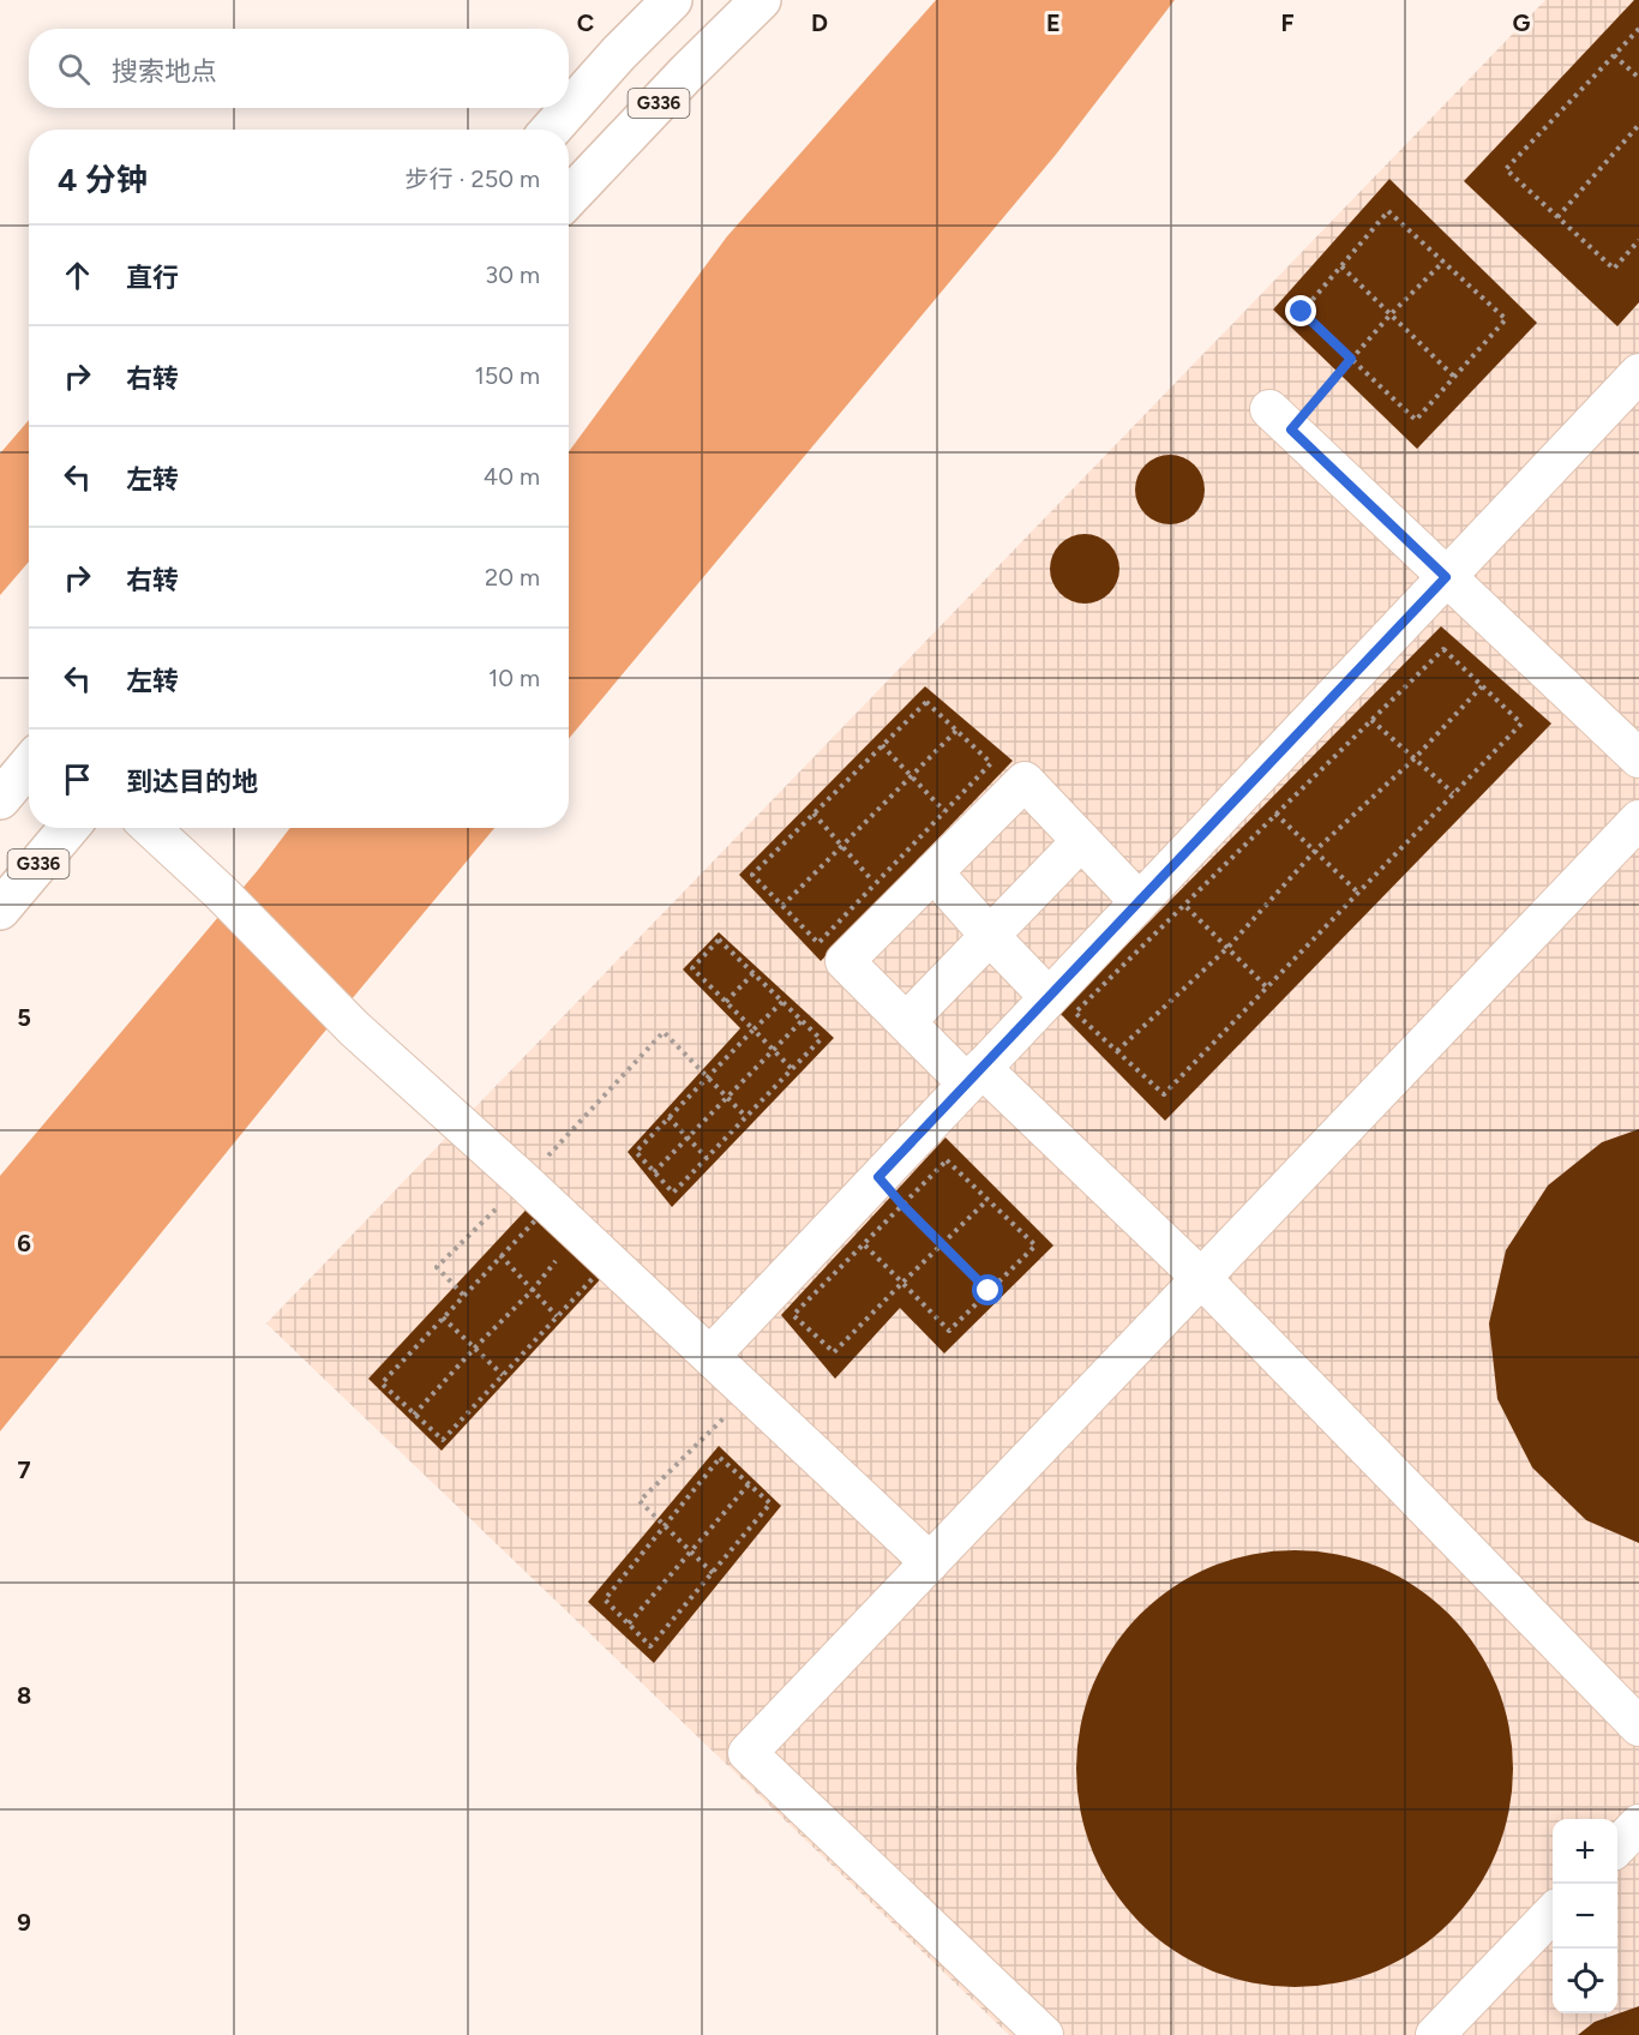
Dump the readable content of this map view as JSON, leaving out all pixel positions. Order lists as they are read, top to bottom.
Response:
{
  "streets": {
    "highway": ["G336"]
  },
  "page": {
    "search": "搜索地点",
    "heading": ["4 分钟", "步行 · 250 m"],
    "list": [
      ["直行", "30 m"],
      ["右转", "150 m"],
      ["左转", "40 m"],
      ["右转", "20 m"],
      ["左转", "10 m"],
      "到达目的地"
    ],
    "map_buttons": ["+", "−"]
  },
  "grid": {
    "columns": [
      "C",
      "D",
      "E",
      "F",
      "G"
    ],
    "rows": [
      "5",
      "6",
      "7",
      "8",
      "9"
    ]
  }
}
